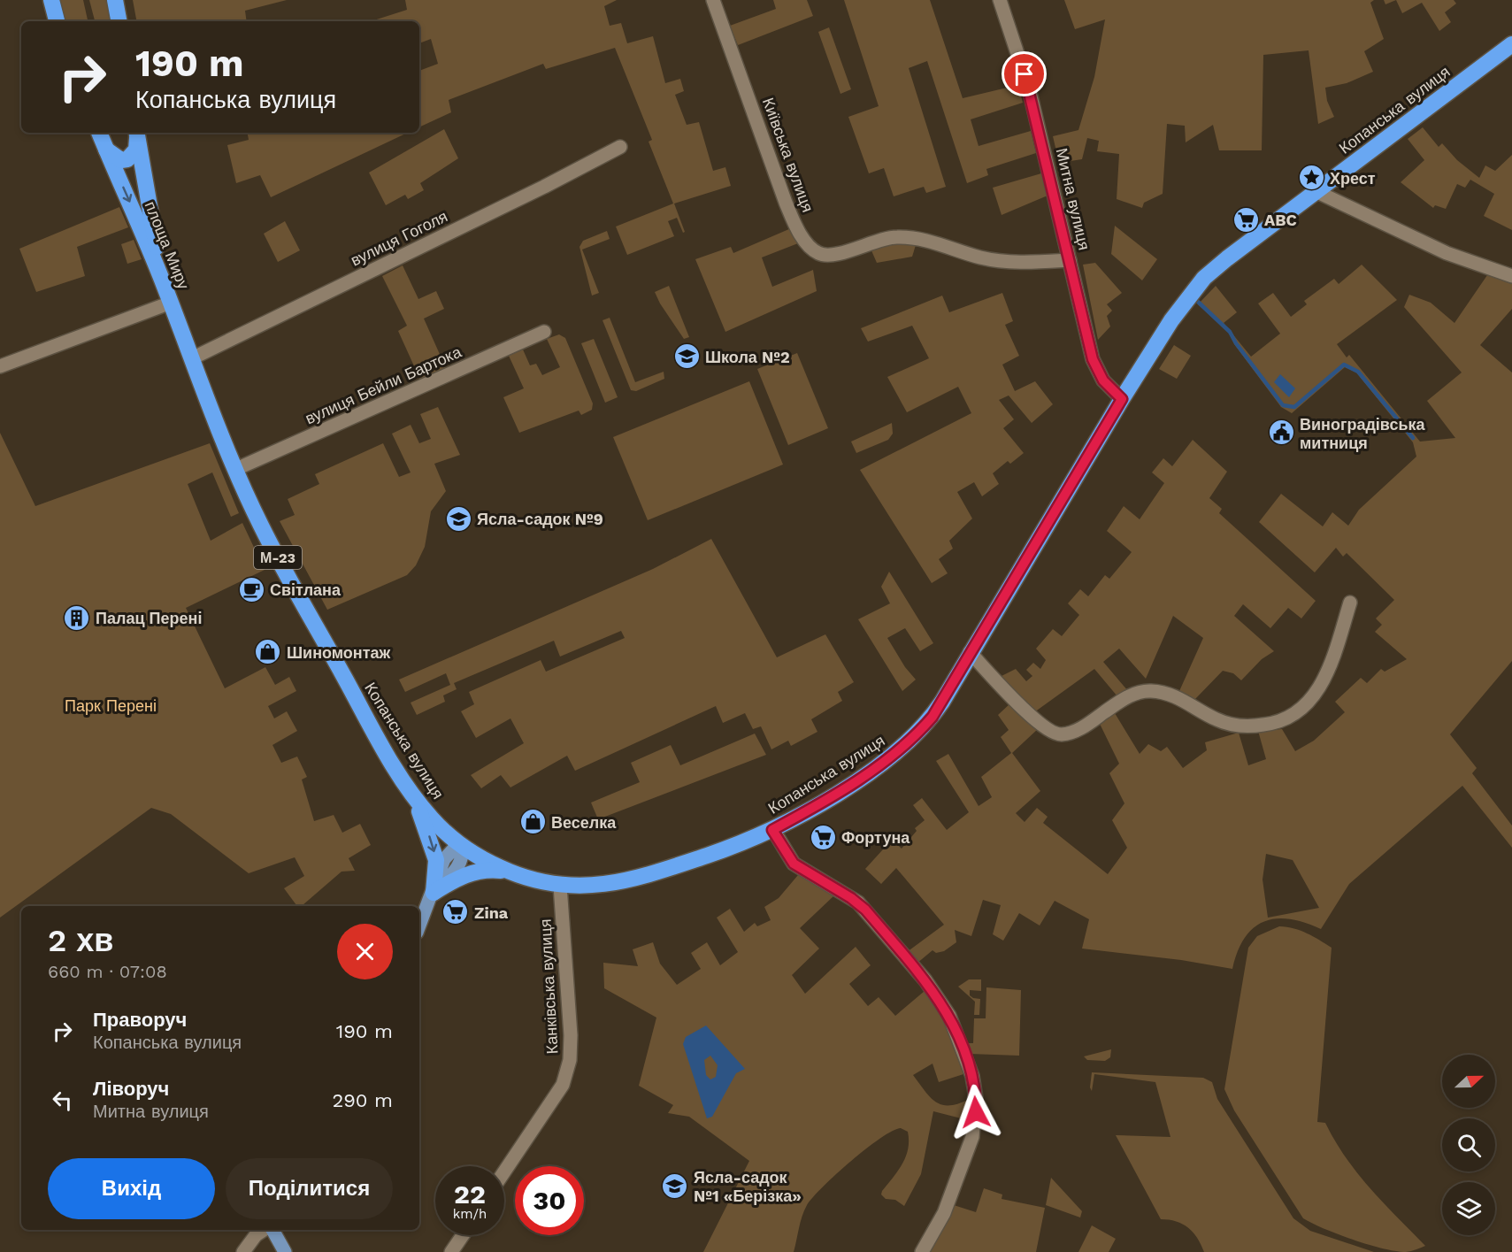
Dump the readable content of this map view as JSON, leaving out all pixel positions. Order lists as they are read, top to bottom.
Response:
{
  "streets": {
    "highway": ["Копанська вулиця", "площа Миру", "М-23"],
    "street": [
      "Київська вулиця",
      "Митна вулиця",
      "вулиця Гоголя",
      "вулиця Бейли Бартока",
      "Канківська вулиця"
    ]
  },
  "crossings": [
    ["Копанська вулиця", "Митна вулиця"],
    ["Копанська вулиця", "вулиця Гоголя"],
    ["Копанська вулиця", "площа Миру"],
    ["Копанська вулиця", "вулиця Бейли Бартока"],
    ["Копанська вулиця", "Канківська вулиця"],
    ["Київська вулиця", "Митна вулиця"]
  ],
  "parks": ["Парк Перені"],
  "places": {
    "place": ["Хрест"],
    "supermarket": ["ABC", "Фортуна", "Zina"],
    "school or university": ["Школа №2", "Ясла-садок №9", "Ясла-садок №1 «Берізка»"],
    "public building": ["Виноградівська митниця"],
    "cafe": ["Світлана"],
    "building": ["Палац Перені"],
    "shop": ["Шиномонтаж", "Веселка"]
  },
  "north": "right",
  "page": {
    "turn": ["190 m", "Копанська вулиця"],
    "heading": ["2 хв", "660 m · 07:08"],
    "list": [
      {
        "name": "Праворуч",
        "note": "Копанська вулиця",
        "value": "190 m"
      },
      {
        "name": "Ліворуч",
        "note": "Митна вулиця",
        "value": "290 m"
      }
    ],
    "buttons": ["Вихід", "Поділитися"],
    "speed": "22 km/h",
    "limit": "30"
  }
}
